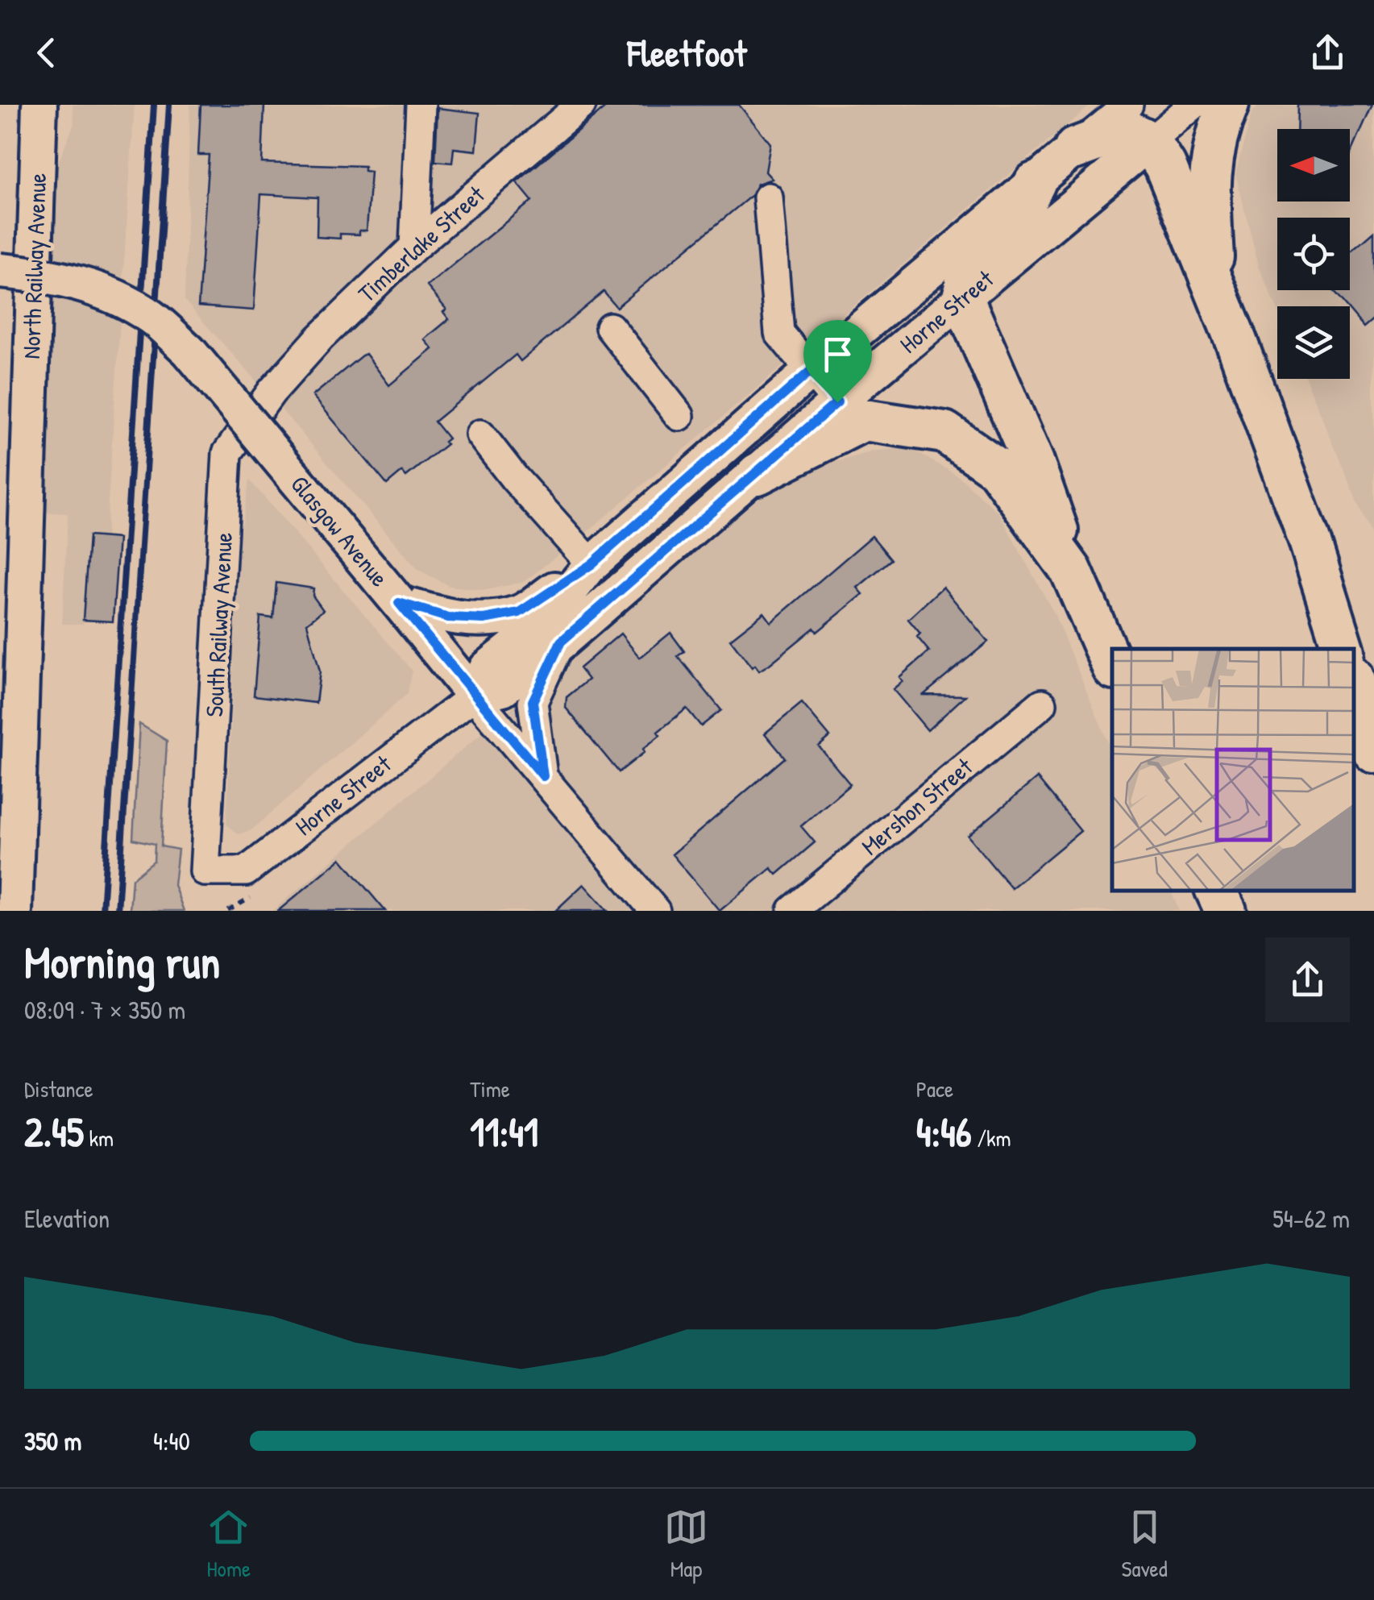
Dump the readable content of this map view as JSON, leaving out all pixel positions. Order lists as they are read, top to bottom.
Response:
{
  "streets": {
    "main road": ["North Railway Avenue", "Horne Street", "Glasgow Avenue"],
    "street": ["Timberlake Street", "South Railway Avenue", "Mershon Street"]
  },
  "crossings": [
    ["Timberlake Street", "South Railway Avenue"],
    ["Horne Street", "Glasgow Avenue"],
    ["Horne Street", "South Railway Avenue"]
  ],
  "north": "left",
  "page": {
    "header": "Fleetfoot",
    "heading": ["Morning run", "08:09 · 7 × 350 m"],
    "stats": [
      ["Distance", "2.45 km"],
      ["Time", "11:41"],
      ["Pace", "4:46 /km"]
    ],
    "chart": ["Elevation", "54–62 m"],
    "list": [
      {
        "name": "350 m",
        "note": "4:40"
      }
    ],
    "tabs": ["Home", "Map", "Saved"]
  }
}
